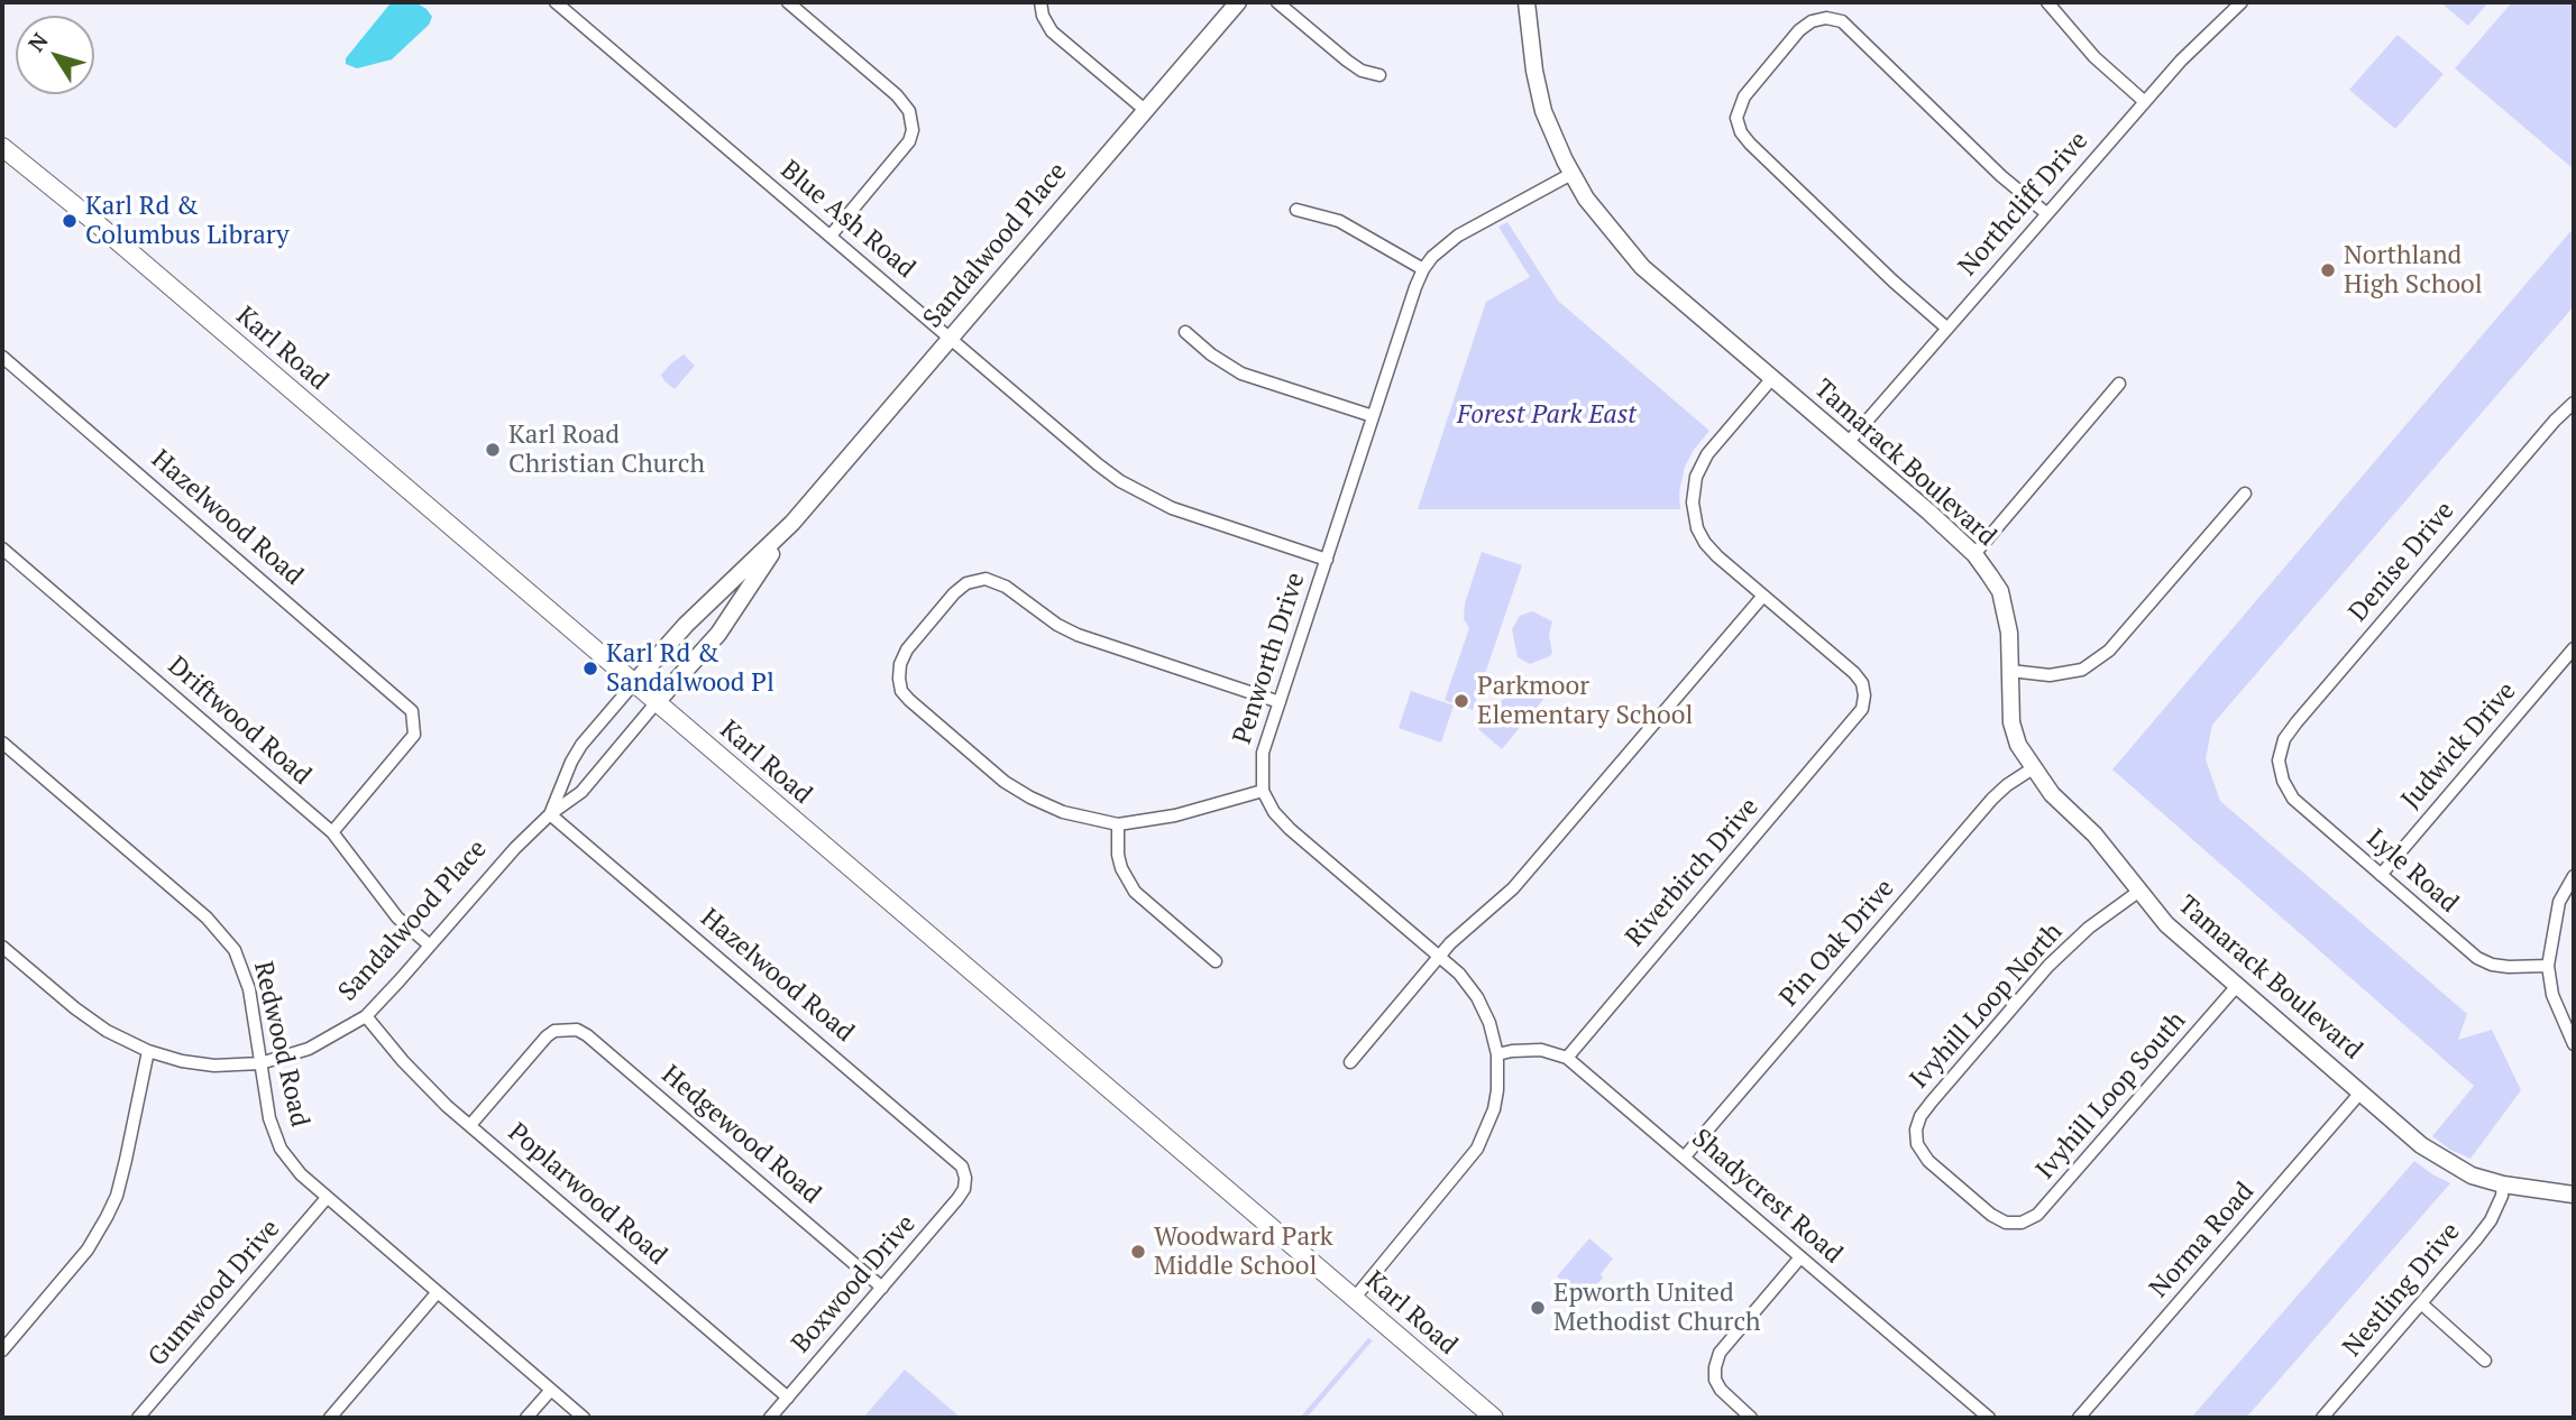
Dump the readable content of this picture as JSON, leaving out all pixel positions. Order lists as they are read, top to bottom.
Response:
{
  "streets": {
    "main road": ["Karl Road"],
    "street": [
      "Northcliff Drive",
      "Blue Ash Road",
      "Sandalwood Place",
      "Tamarack Boulevard",
      "Hazelwood Road",
      "Denise Drive",
      "Penworth Drive",
      "Driftwood Road",
      "Judwick Drive",
      "Lyle Road",
      "Riverbirch Drive",
      "Pin Oak Drive",
      "Ivyhill Loop North",
      "Redwood Road",
      "Ivyhill Loop South",
      "Hedgewood Road",
      "Poplarwood Road",
      "Shadycrest Road",
      "Norma Road",
      "Boxwood Drive",
      "Nestling Drive",
      "Gumwood Drive"
    ]
  },
  "crossings": [
    ["Northcliff Drive", "Tamarack Boulevard"],
    ["Blue Ash Road", "Sandalwood Place"],
    ["Blue Ash Road", "Penworth Drive"],
    ["Sandalwood Place", "Karl Road"],
    ["Sandalwood Place", "Hazelwood Road"],
    ["Sandalwood Place", "Driftwood Road"],
    ["Sandalwood Place", "Redwood Road"],
    ["Sandalwood Place", "Poplarwood Road"],
    ["Tamarack Boulevard", "Penworth Drive"],
    ["Tamarack Boulevard", "Pin Oak Drive"],
    ["Tamarack Boulevard", "Ivyhill Loop North"],
    ["Tamarack Boulevard", "Ivyhill Loop South"],
    ["Tamarack Boulevard", "Norma Road"],
    ["Tamarack Boulevard", "Nestling Drive"],
    ["Hazelwood Road", "Driftwood Road"],
    ["Hazelwood Road", "Boxwood Drive"],
    ["Denise Drive", "Lyle Road"],
    ["Judwick Drive", "Lyle Road"],
    ["Riverbirch Drive", "Shadycrest Road"],
    ["Pin Oak Drive", "Shadycrest Road"],
    ["Ivyhill Loop North", "Ivyhill Loop South"],
    ["Redwood Road", "Gumwood Drive"],
    ["Hedgewood Road", "Poplarwood Road"],
    ["Hedgewood Road", "Boxwood Drive"],
    ["Poplarwood Road", "Boxwood Drive"]
  ],
  "parks": ["Forest Park East"],
  "places": [
    "Karl Rd & Columbus Library",
    "Northland High School",
    "Karl Road Christian Church",
    "Karl Rd & Sandalwood Pl",
    "Parkmoor Elementary School",
    "Woodward Park Middle School",
    "Epworth United Methodist Church"
  ],
  "north": "top left"
}
